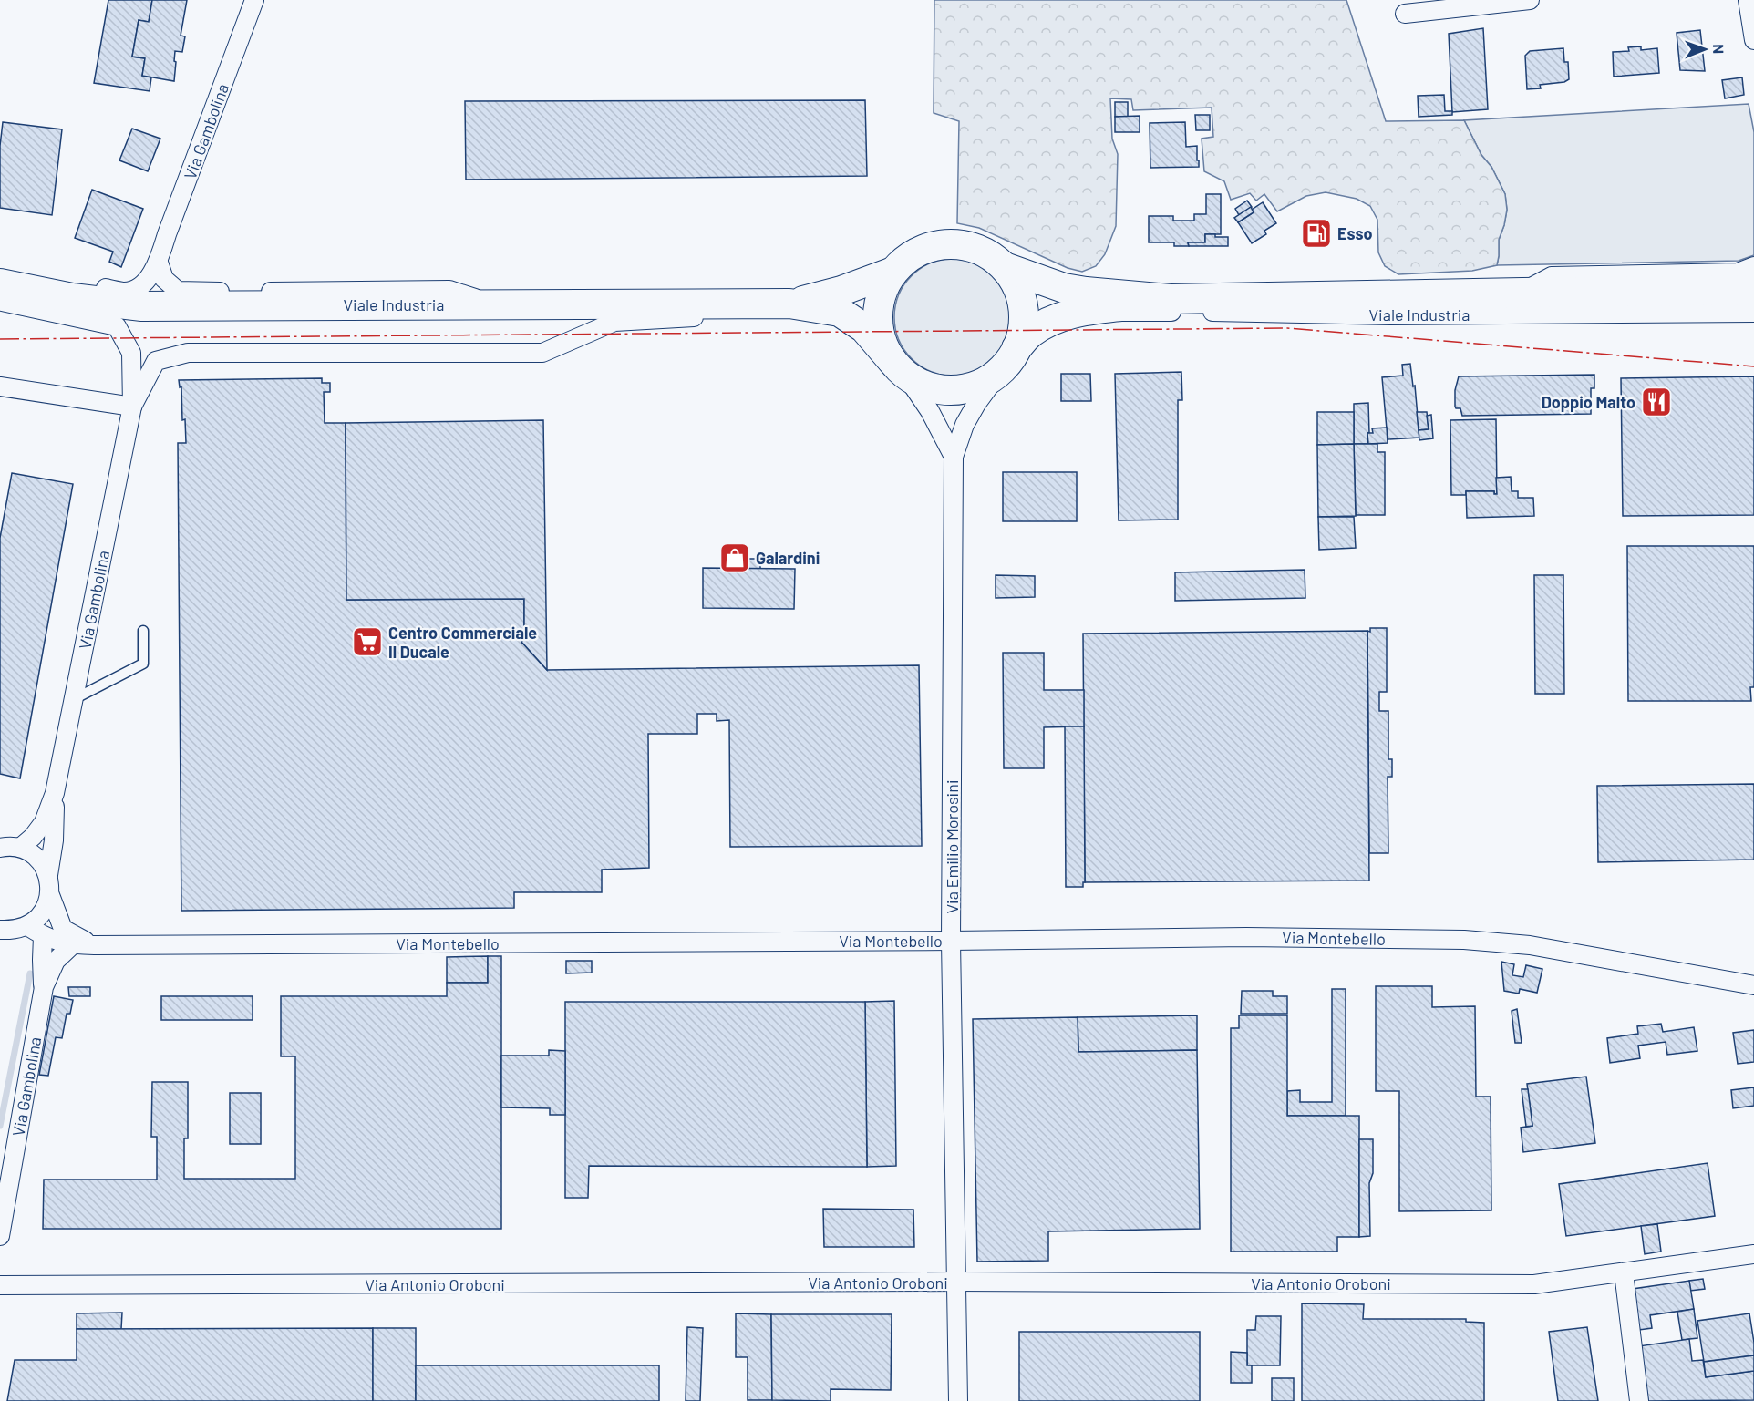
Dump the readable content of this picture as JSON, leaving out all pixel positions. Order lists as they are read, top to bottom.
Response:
{
  "streets": {
    "main road": ["Viale Industria"],
    "street": [
      "Via Gambolina",
      "Via Emilio Morosini",
      "Via Montebello",
      "Via Antonio Oroboni"
    ]
  },
  "crossings": [
    ["Via Gambolina", "Viale Industria"],
    ["Via Gambolina", "Via Montebello"],
    ["Viale Industria", "Via Emilio Morosini"],
    ["Via Emilio Morosini", "Via Montebello"],
    ["Via Emilio Morosini", "Via Antonio Oroboni"]
  ],
  "places": {
    "fuel station": ["Esso"],
    "restaurant": ["Doppio Malto"],
    "shop": ["Galardini"],
    "supermarket": ["Centro Commerciale Il Ducale"]
  },
  "north": "right"
}
